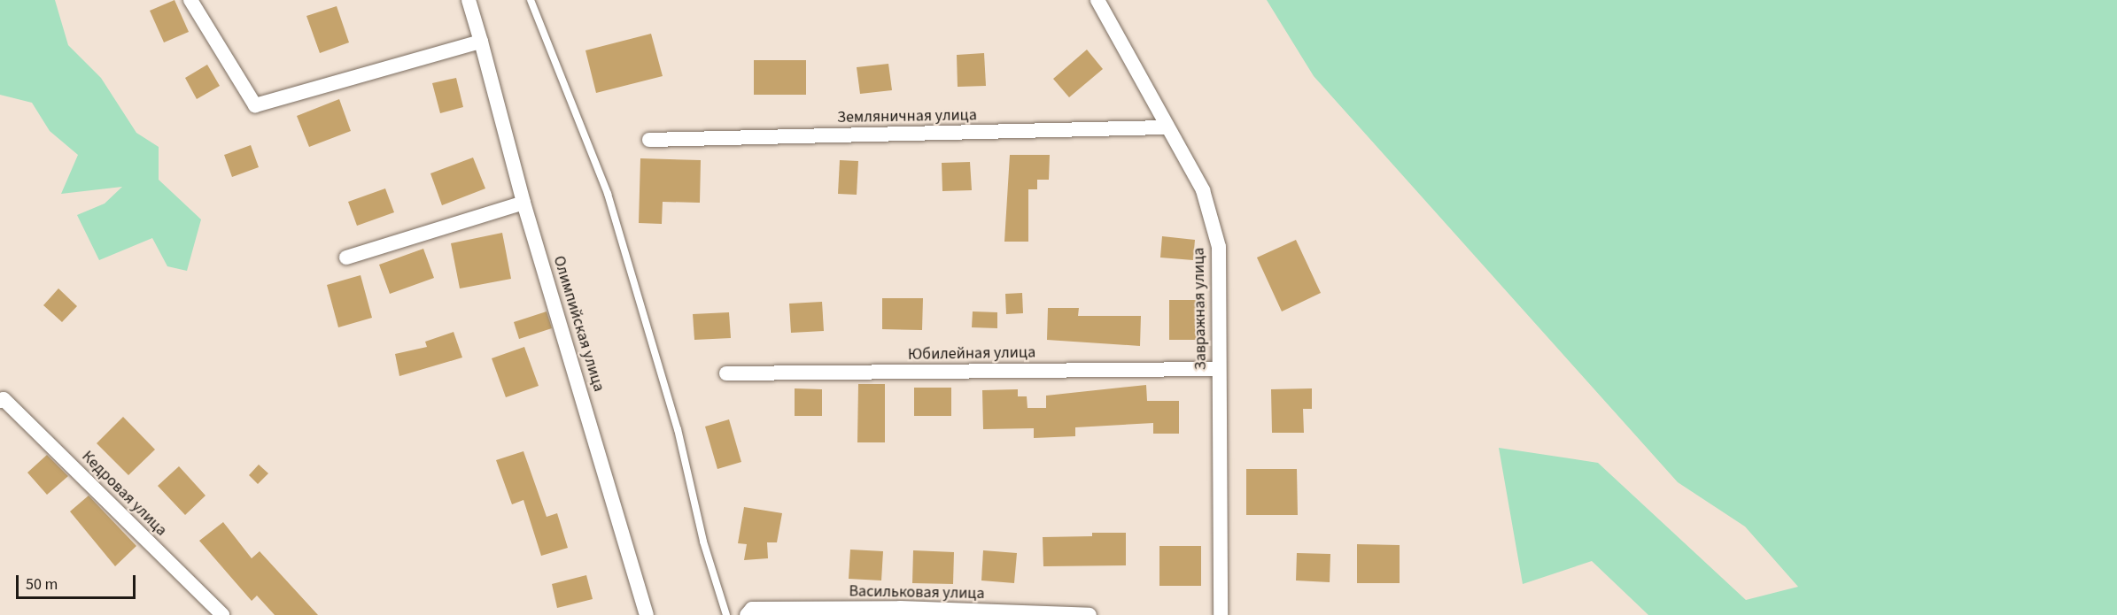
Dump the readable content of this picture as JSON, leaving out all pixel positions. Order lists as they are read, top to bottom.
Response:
{
  "streets": {
    "street": [
      "Земляничная улица",
      "Завражная улица",
      "Олимпийская улица",
      "Юбилейная улица",
      "Кедровая улица",
      "Васильковая улица"
    ]
  },
  "crossings": [
    ["Земляничная улица", "Завражная улица"],
    ["Завражная улица", "Юбилейная улица"]
  ],
  "scale_bar": "50 m"
}
